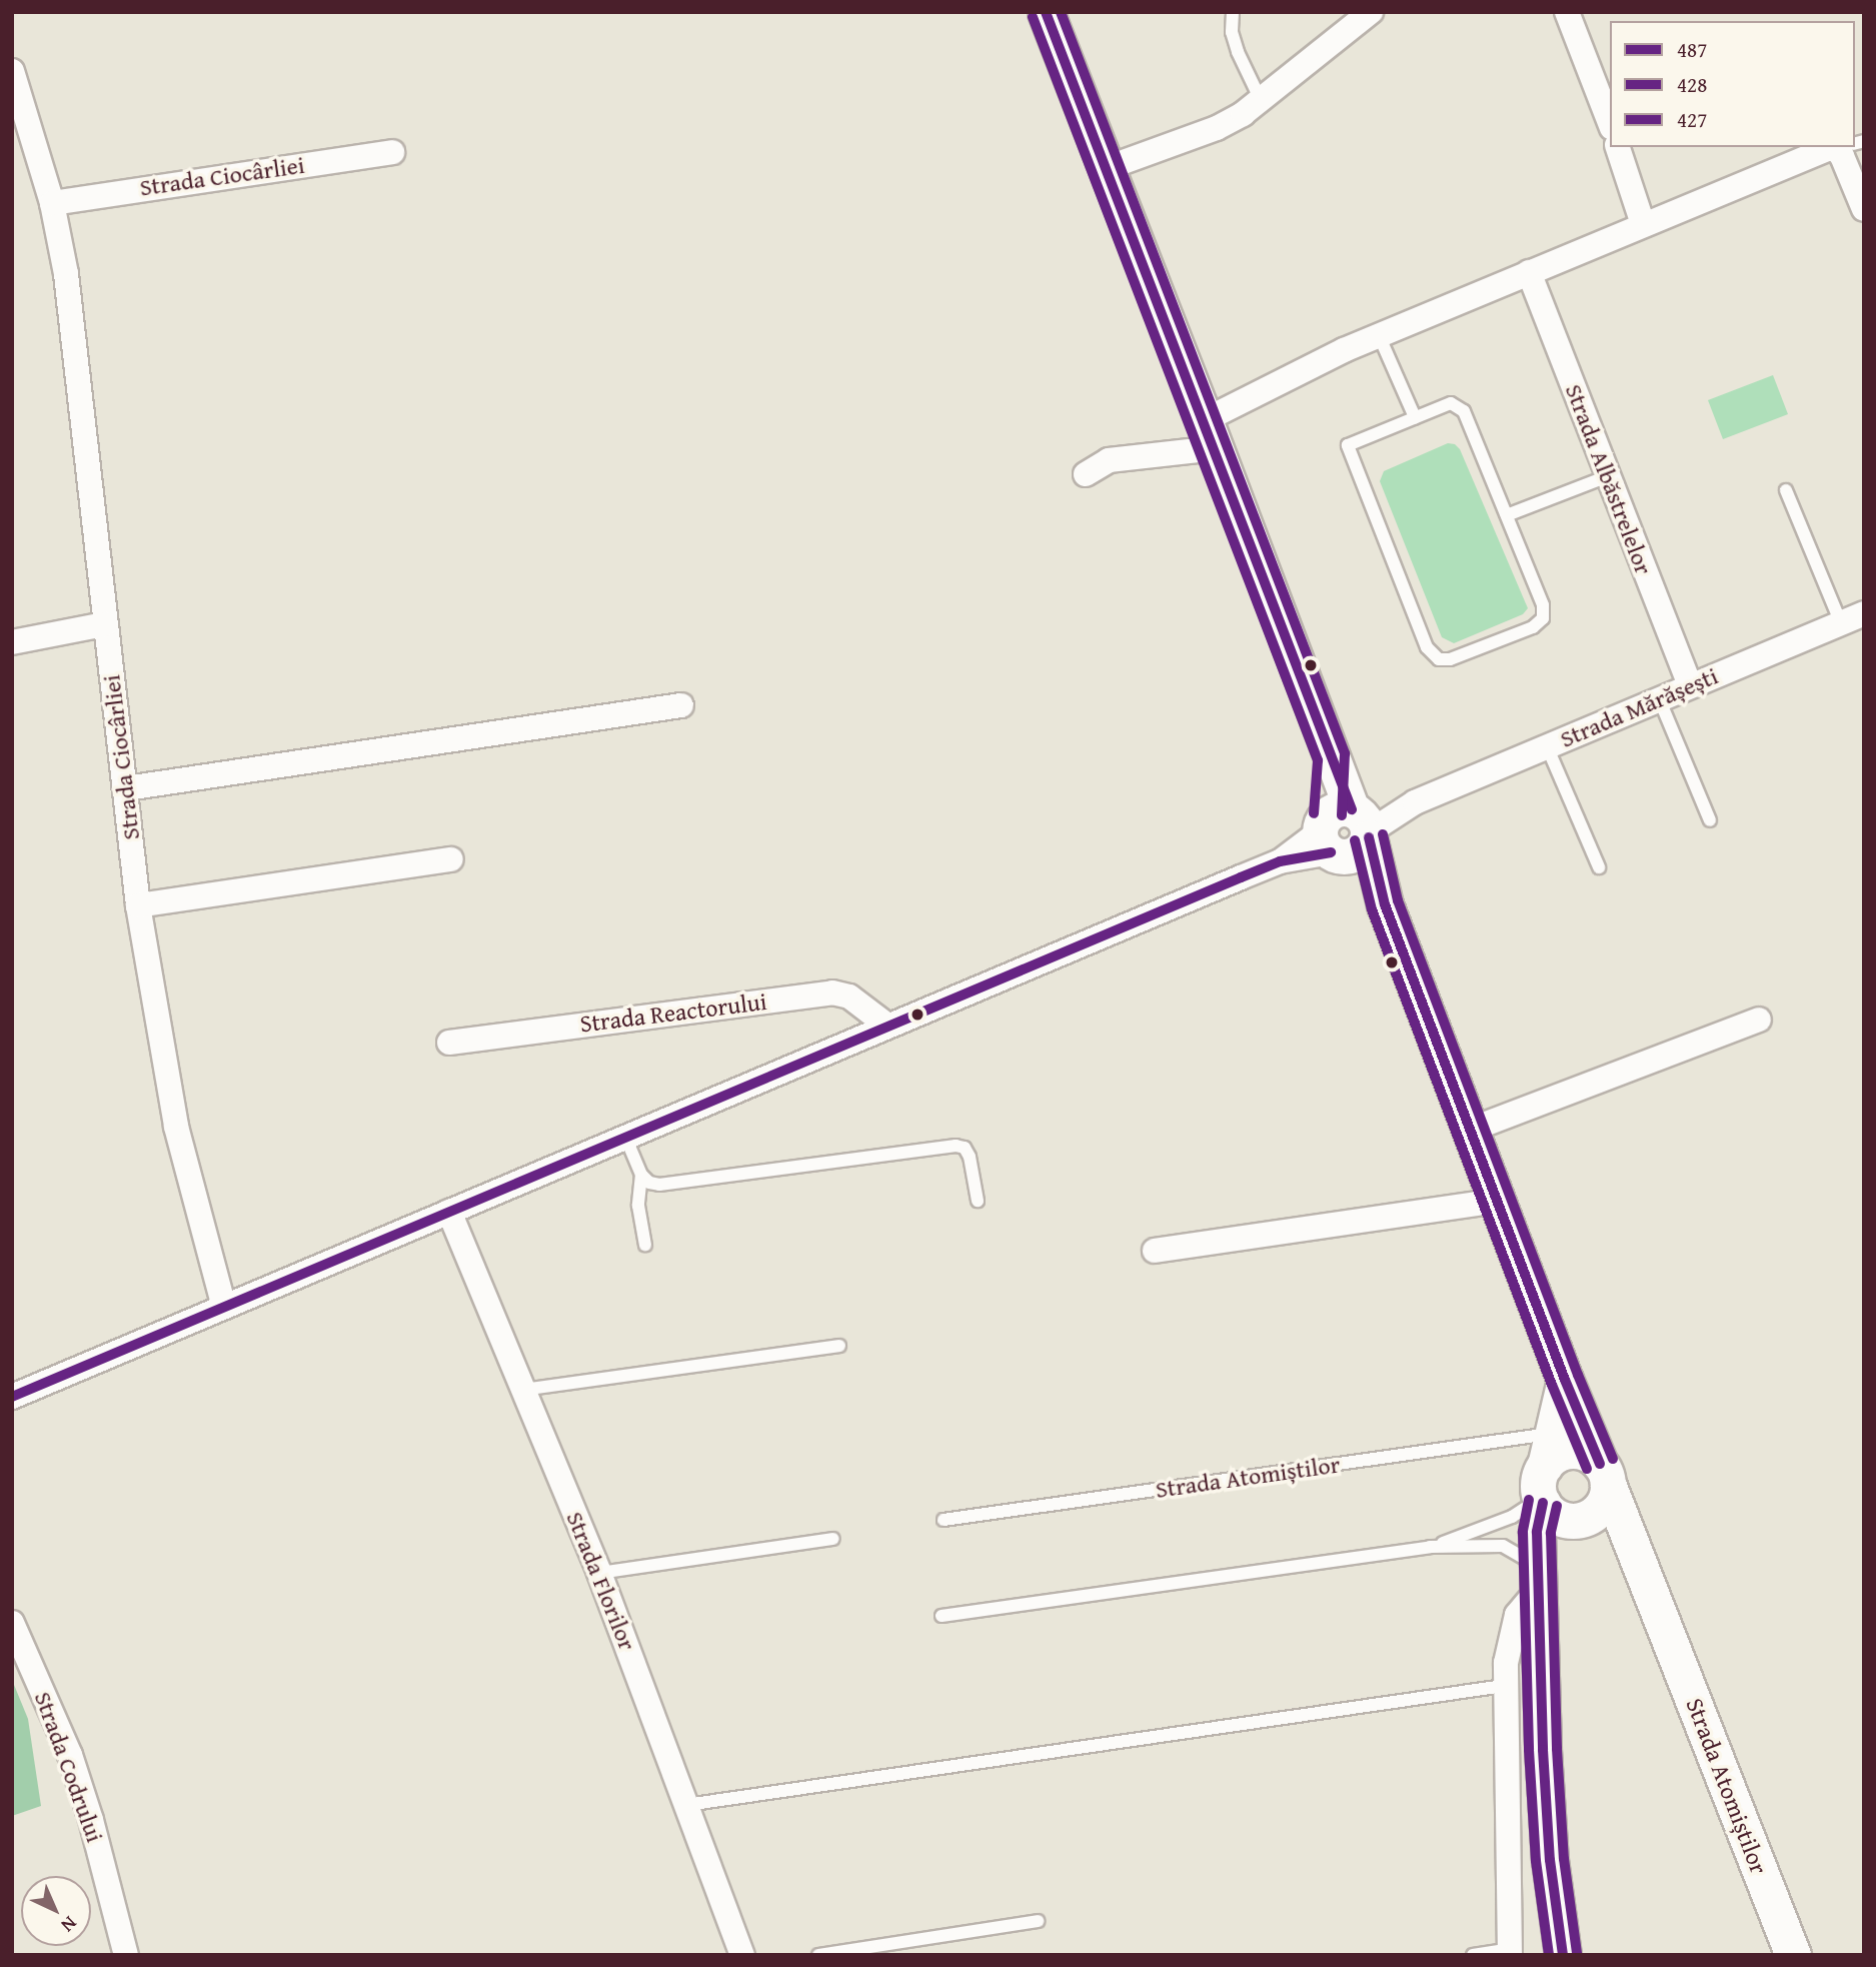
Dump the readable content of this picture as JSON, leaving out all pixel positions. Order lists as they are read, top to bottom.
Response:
{
  "streets": {
    "main road": ["Strada Atomiștilor"],
    "street": [
      "Strada Ciocârliei",
      "Strada Albăstrelelor",
      "Strada Mărășești",
      "Strada Reactorului",
      "Strada Florilor",
      "Strada Codrului"
    ]
  },
  "crossings": [
    ["Strada Albăstrelelor", "Strada Mărășești"],
    ["Strada Mărășești", "Strada Atomiștilor"]
  ],
  "lines": ["transit line 487", "transit line 427", "transit line 428"],
  "legend": ["487", "428", "427"],
  "north": "bottom right"
}
